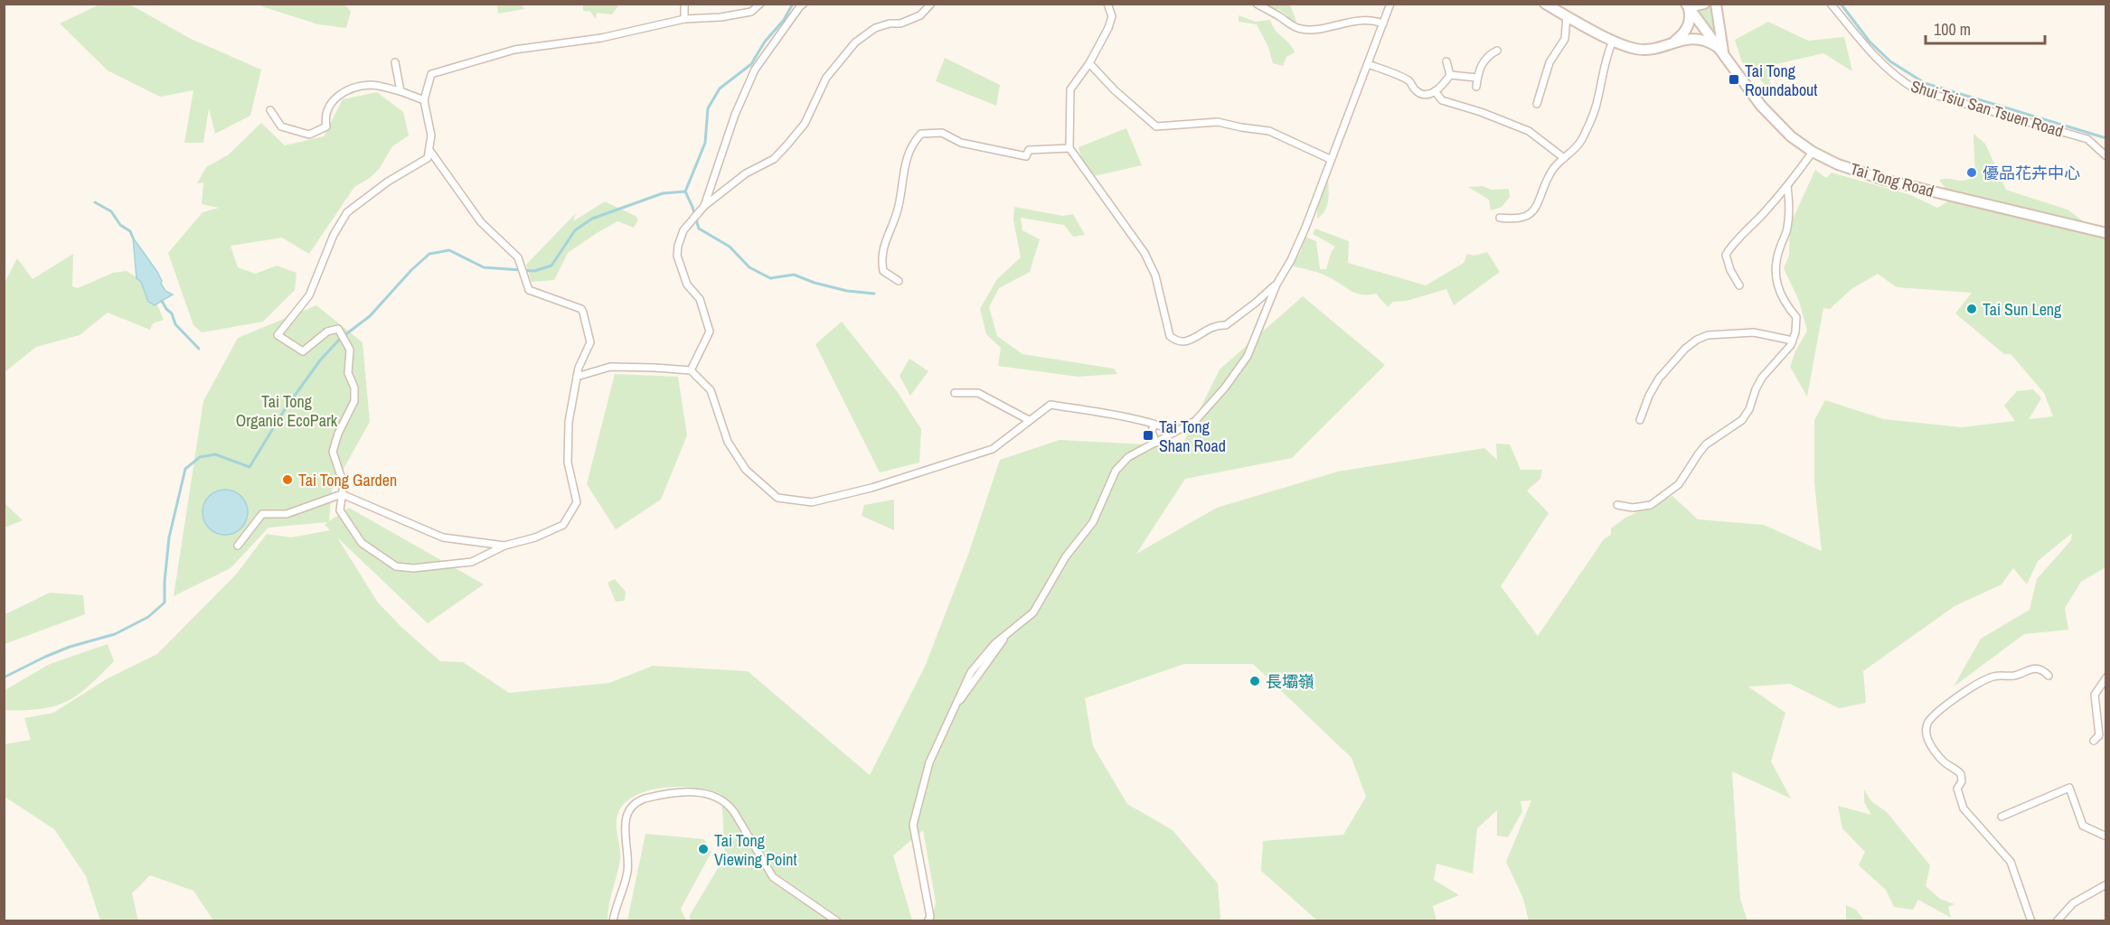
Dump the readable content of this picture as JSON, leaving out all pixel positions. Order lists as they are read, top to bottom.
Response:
{
  "streets": {
    "street": ["Shui Tsiu San Tsuen Road", "Tai Tong Road"]
  },
  "parks": ["Tai Tong Organic EcoPark"],
  "places": {
    "transit": ["Tai Tong Roundabout", "Tai Tong Shan Road"],
    "other": [
      "優品花卉中心",
      "Tai Sun Leng",
      "Tai Tong Garden",
      "長壩嶺",
      "Tai Tong Viewing Point"
    ]
  },
  "scale_bar": "100 m"
}
